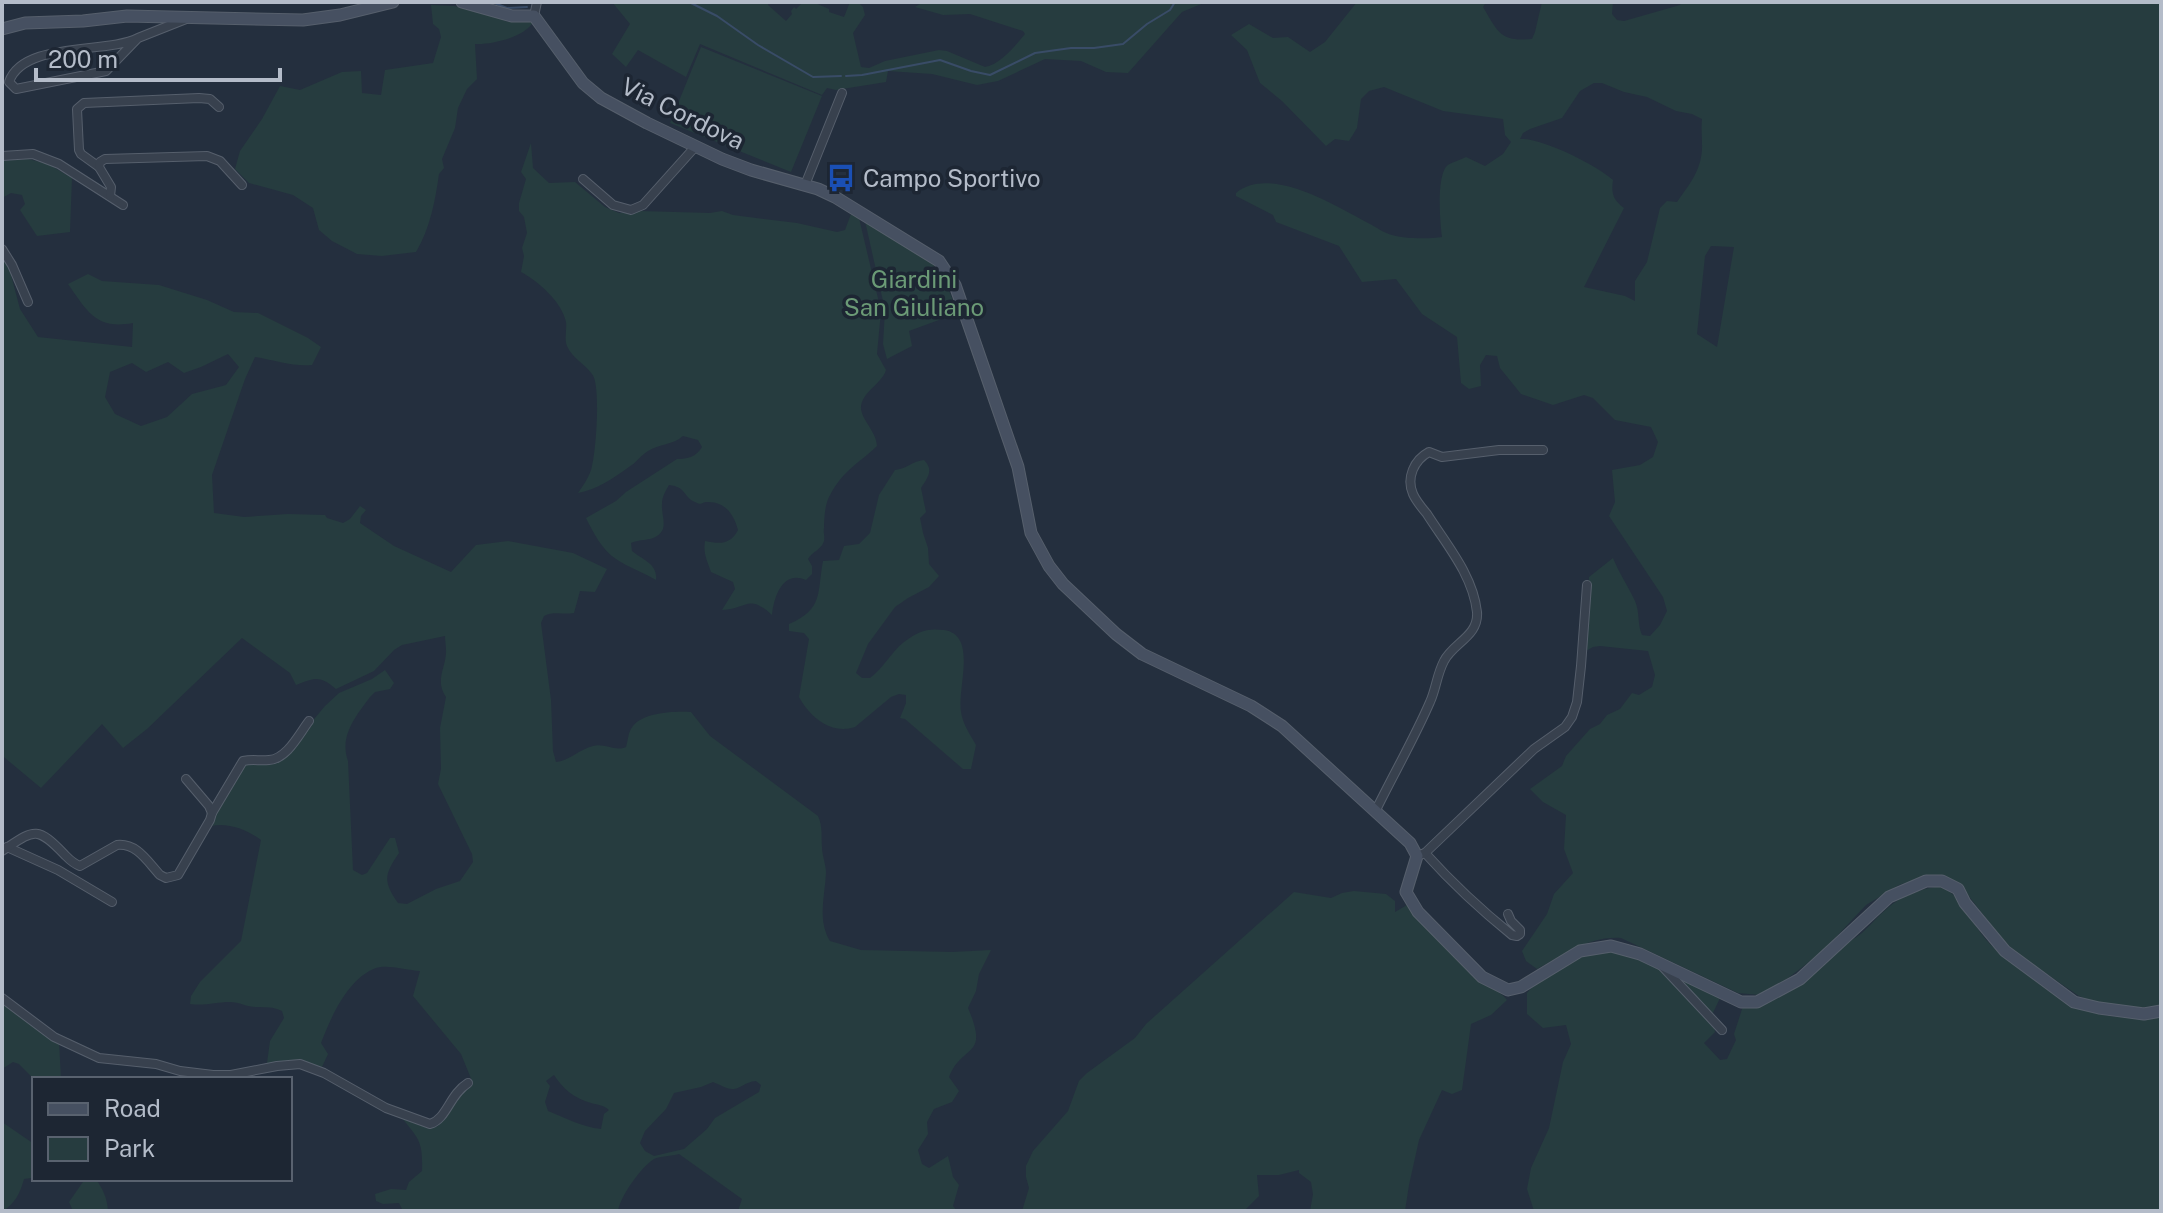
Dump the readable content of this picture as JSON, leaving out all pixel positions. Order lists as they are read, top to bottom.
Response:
{
  "streets": {
    "street": ["Via Cordova"]
  },
  "parks": ["Giardini San Giuliano"],
  "places": {
    "bus stop": ["Campo Sportivo"]
  },
  "legend": ["Road", "Park"],
  "scale_bar": "200 m"
}
